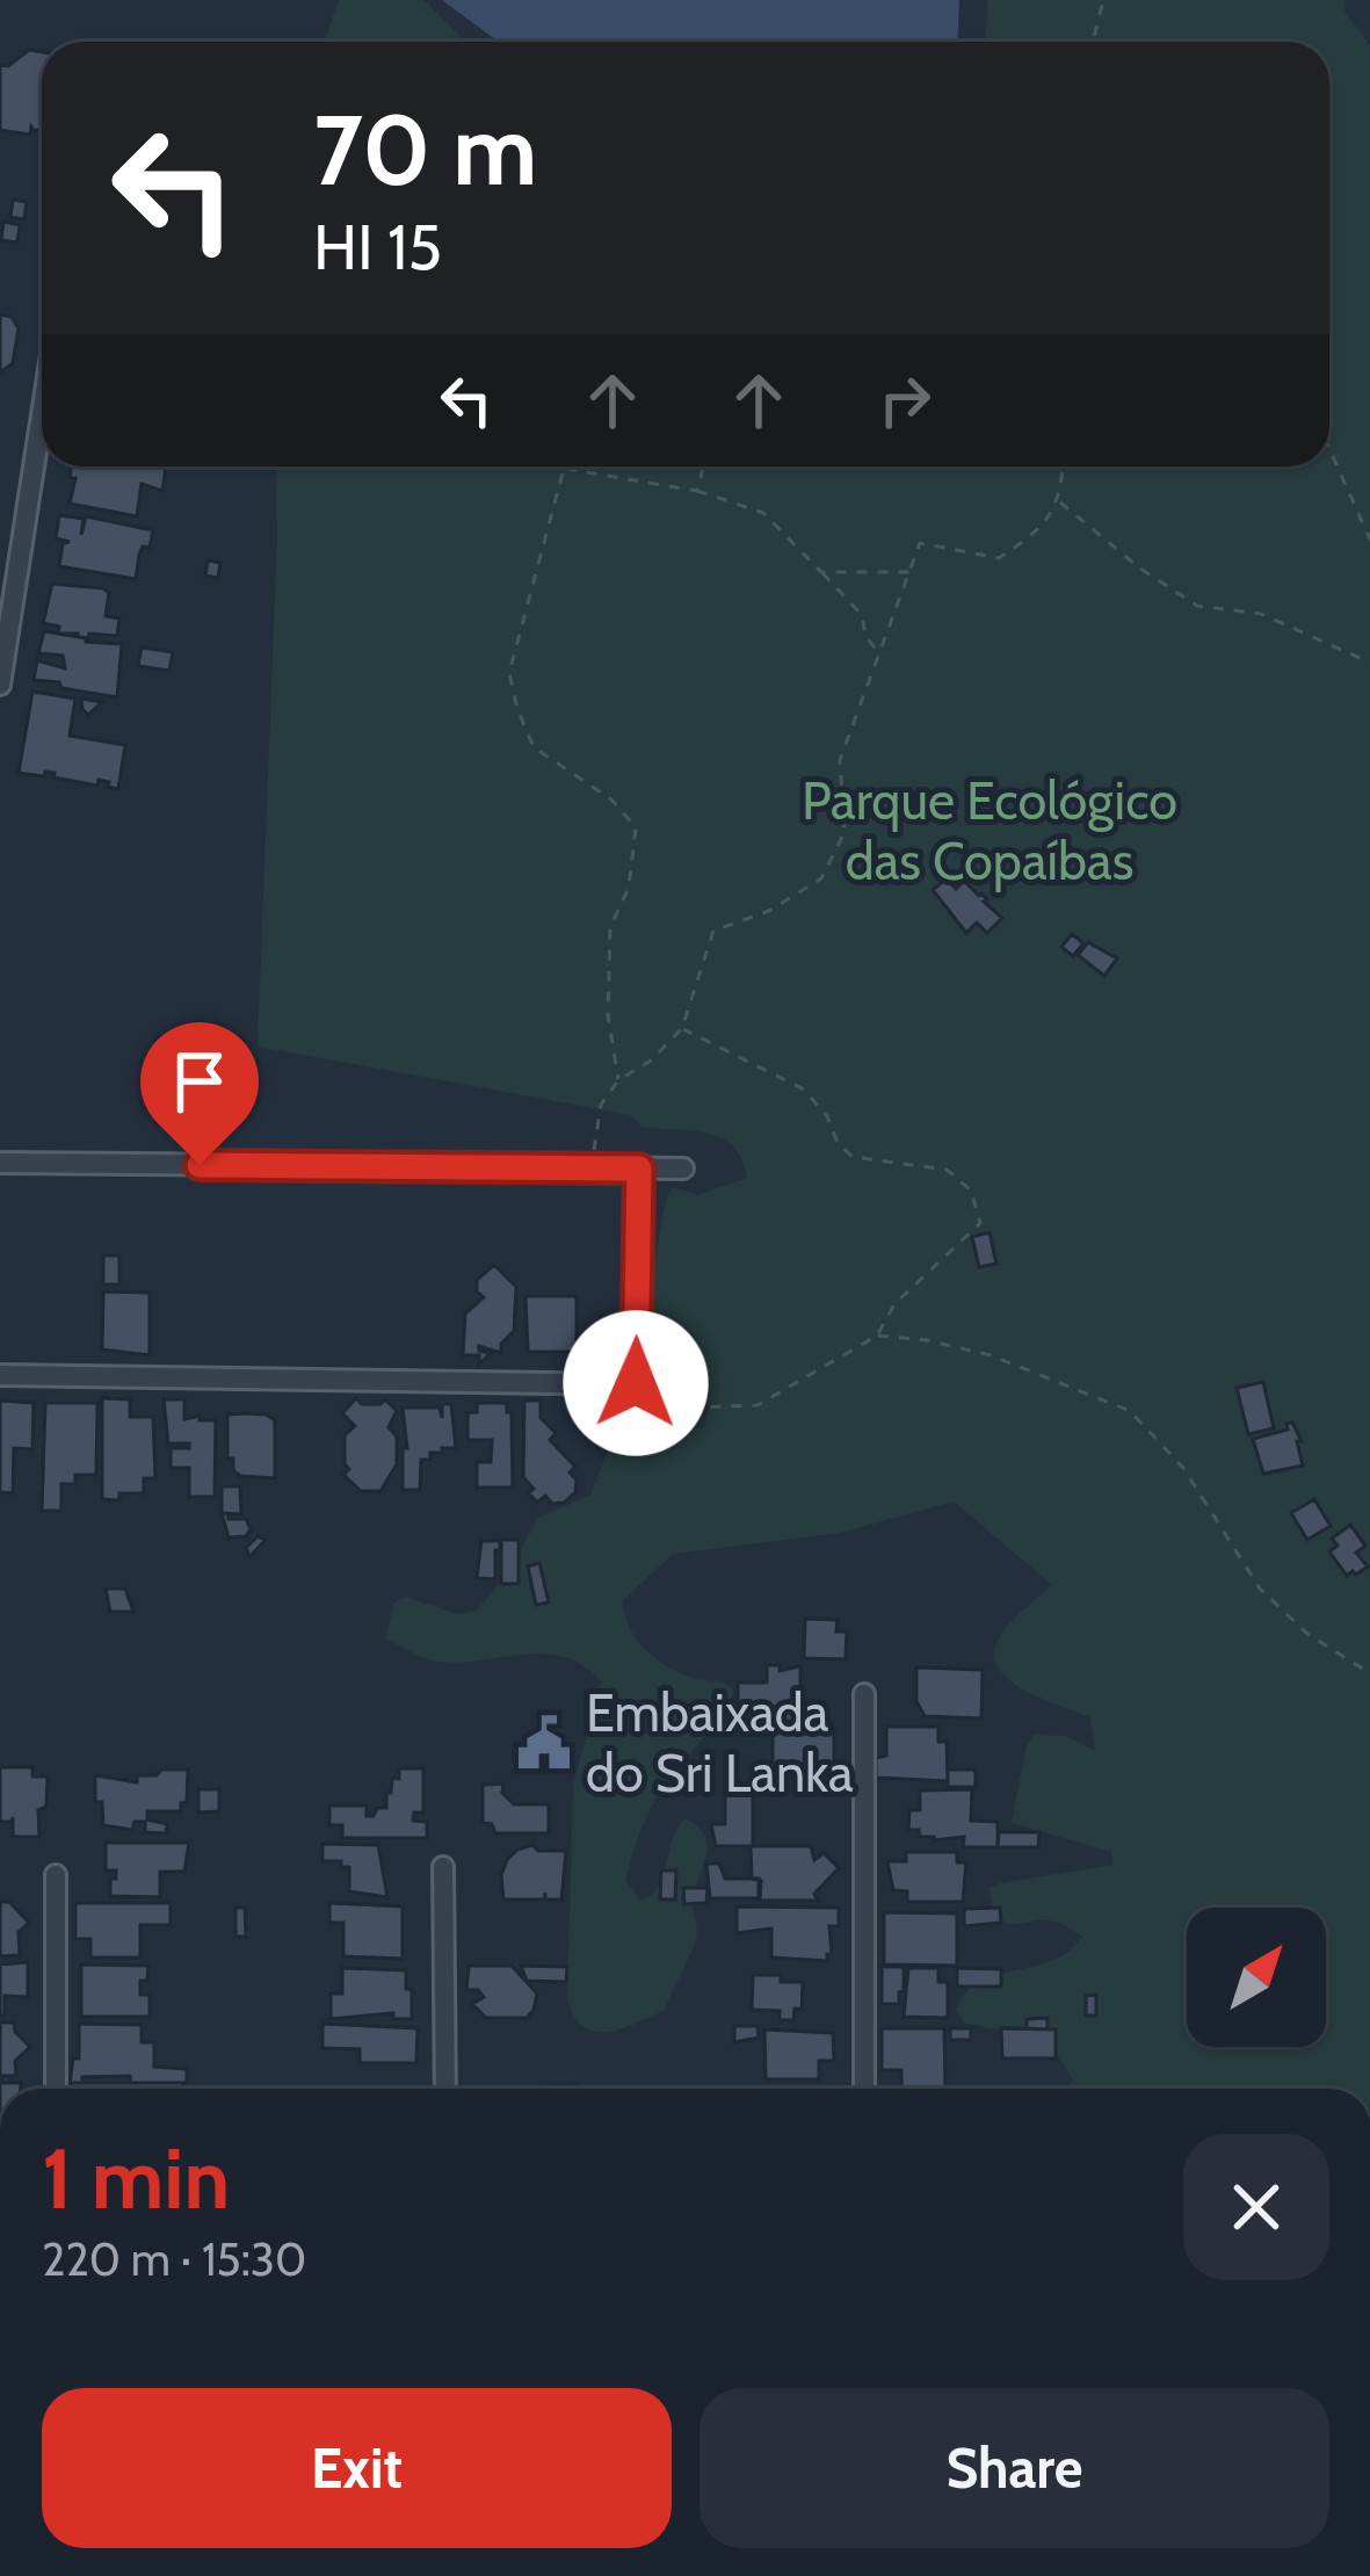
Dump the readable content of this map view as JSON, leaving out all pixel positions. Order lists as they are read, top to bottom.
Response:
{
  "parks": ["Parque Ecológico das Copaíbas"],
  "places": {
    "public building": ["Embaixada do Sri Lanka"]
  },
  "north": "top right",
  "page": {
    "turn": ["70 m", "HI 15"],
    "heading": ["1 min", "220 m · 15:30"],
    "buttons": ["Exit", "Share"]
  }
}
